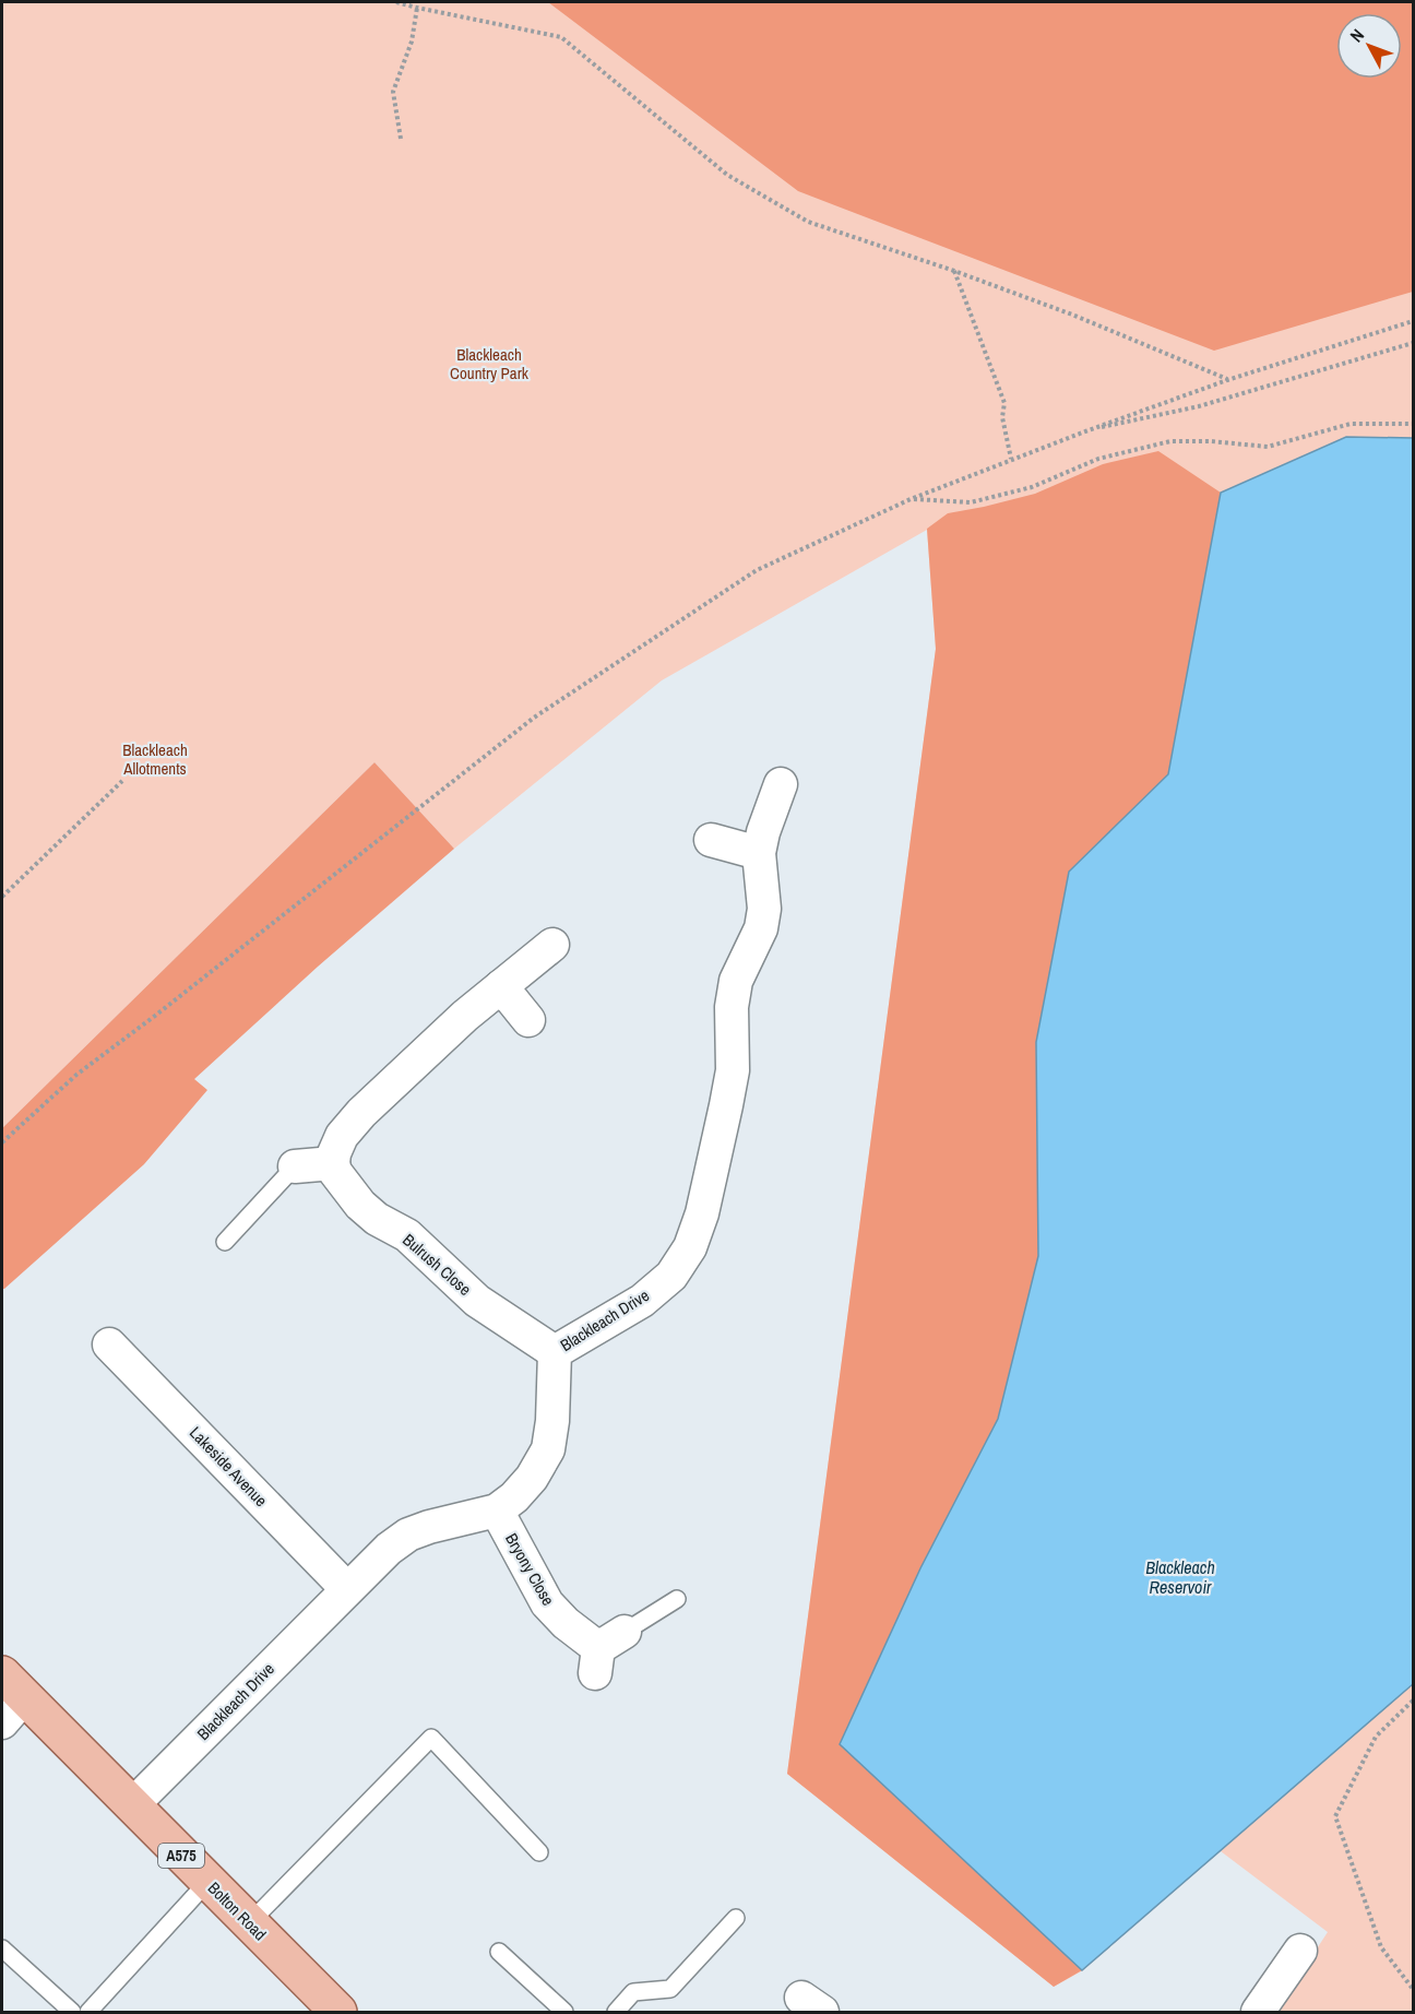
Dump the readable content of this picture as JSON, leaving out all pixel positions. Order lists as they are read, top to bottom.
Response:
{
  "streets": {
    "main road": ["A575", "Bolton Road"],
    "street": [
      "Bulrush Close",
      "Blackleach Drive",
      "Lakeside Avenue",
      "Bryony Close"
    ]
  },
  "crossings": [
    ["Bulrush Close", "Blackleach Drive"],
    ["Blackleach Drive", "Lakeside Avenue"],
    ["Blackleach Drive", "Bryony Close"],
    ["Blackleach Drive", "Bolton Road"]
  ],
  "water": ["Blackleach Reservoir"],
  "parks": ["Blackleach Country Park", "Blackleach Allotments"],
  "north": "top left"
}
